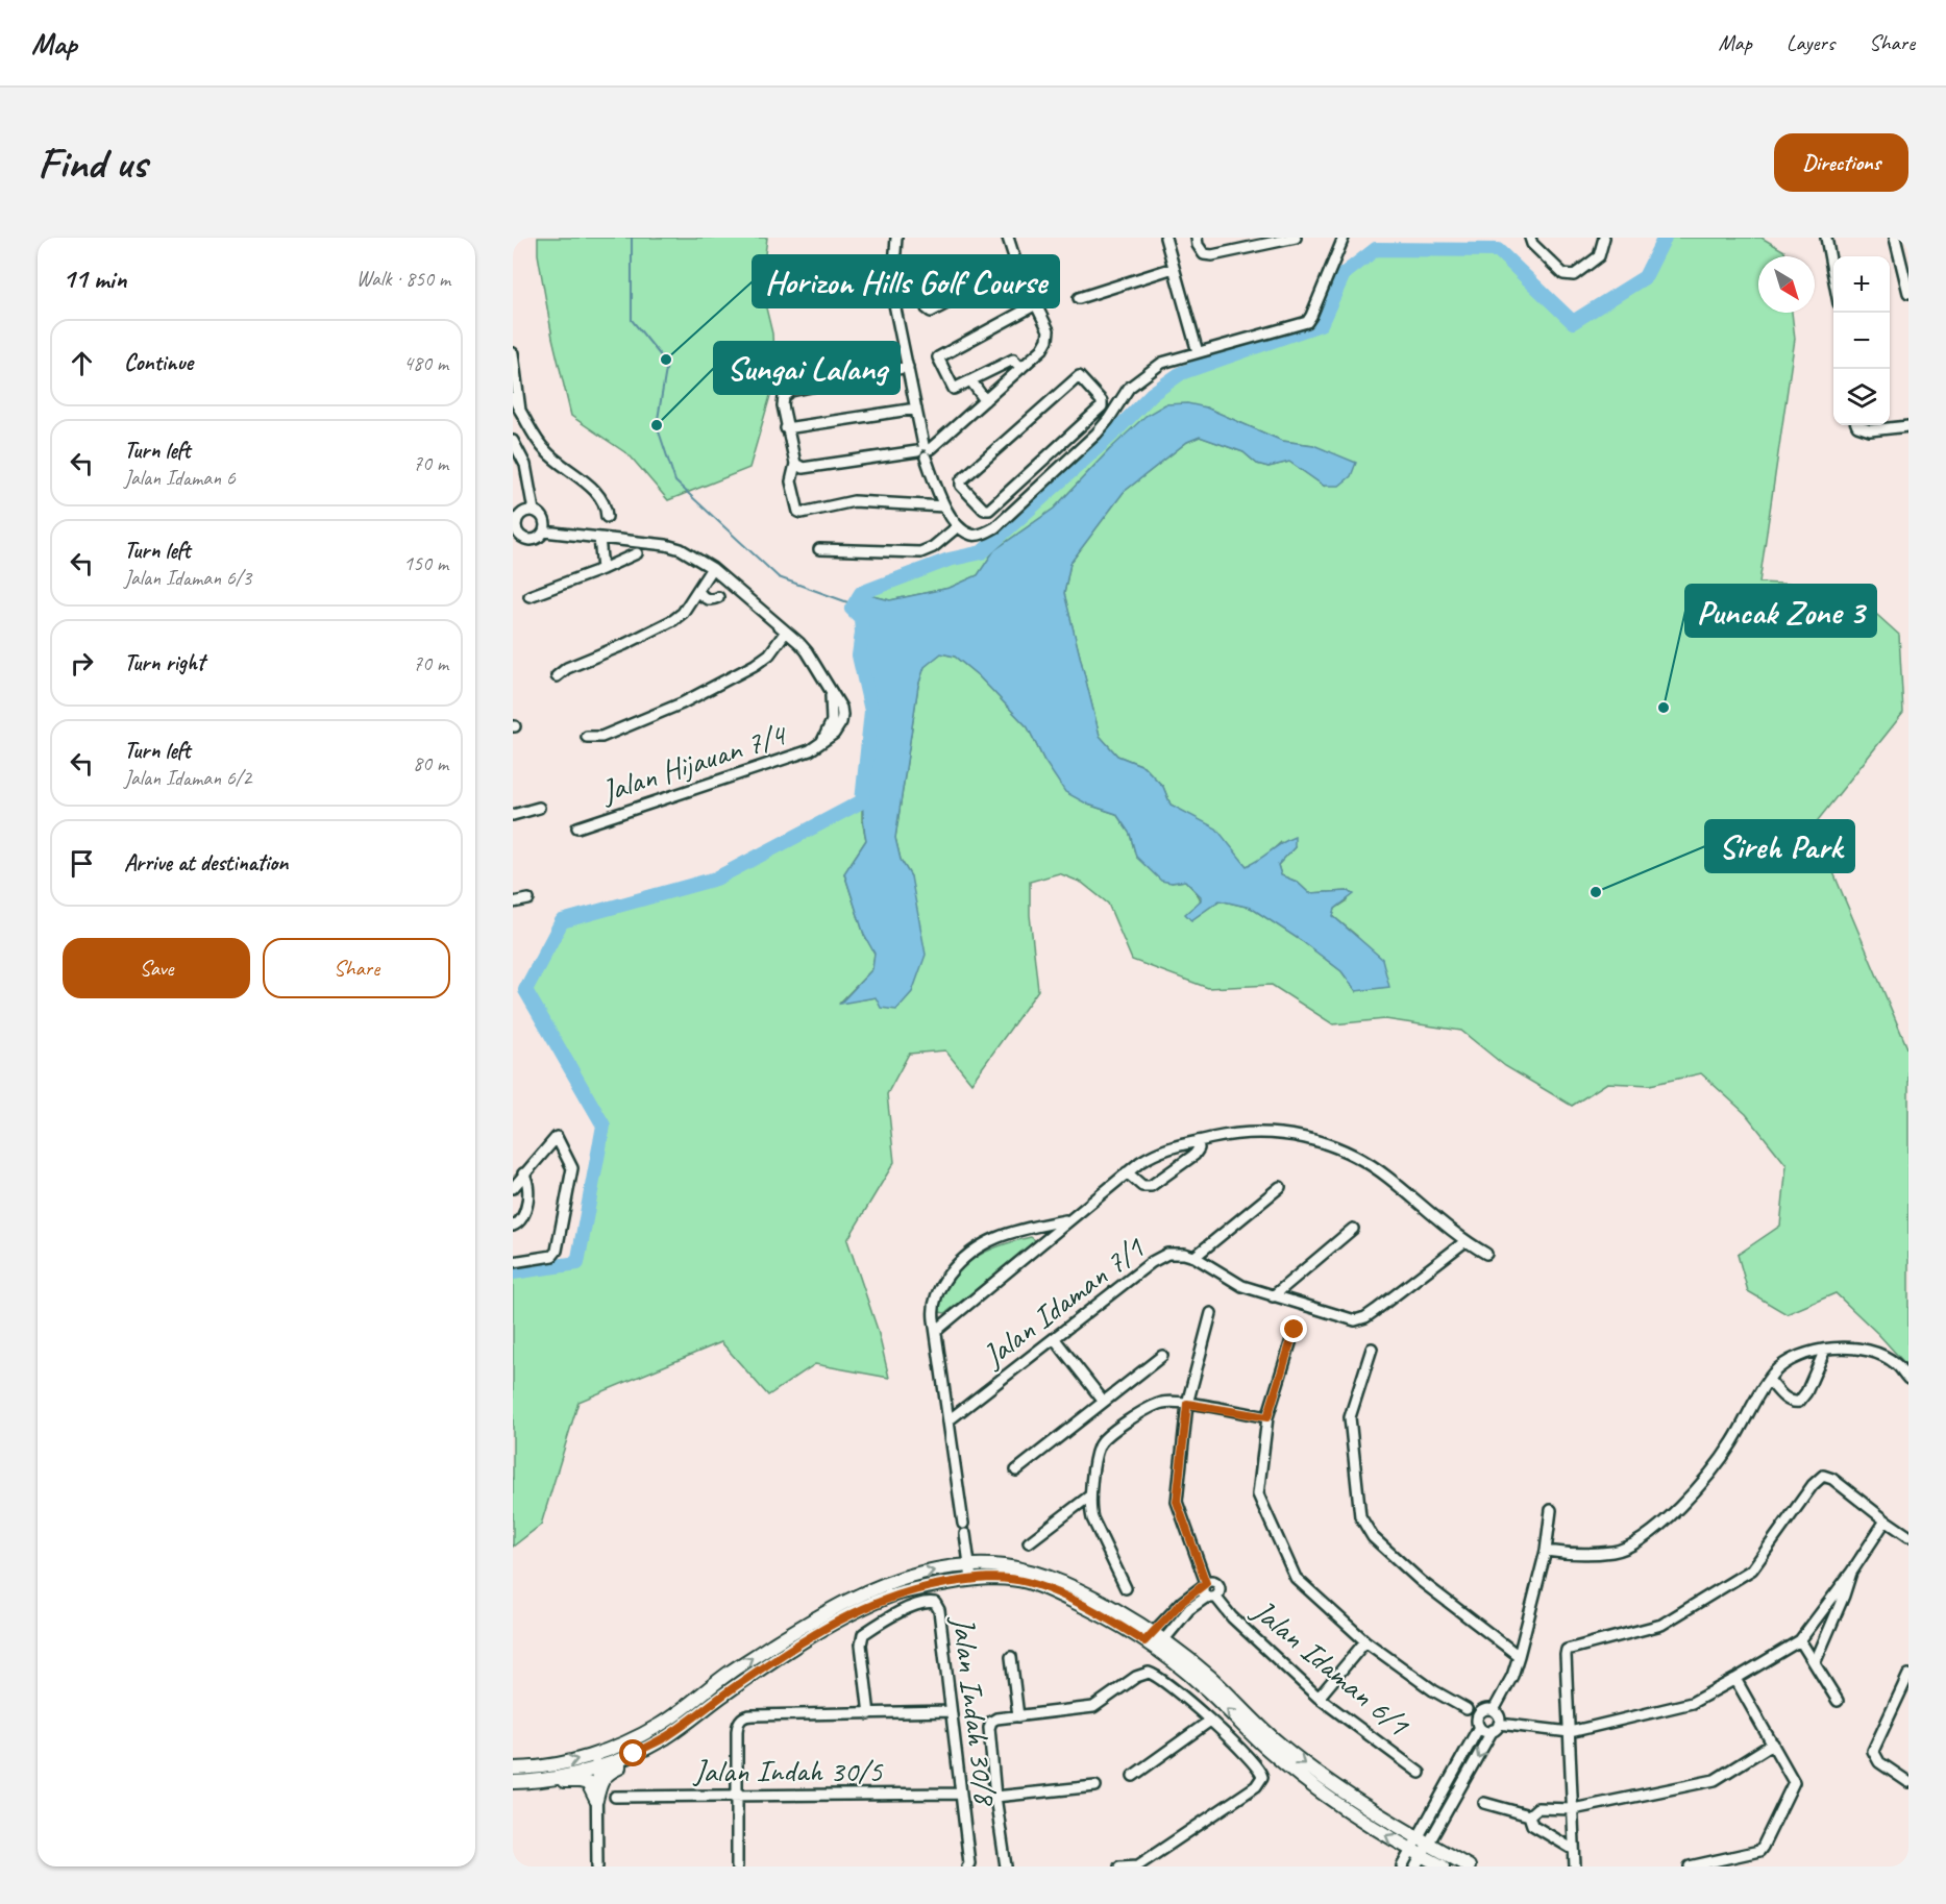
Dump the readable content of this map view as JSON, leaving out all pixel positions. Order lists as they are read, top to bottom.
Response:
{
  "streets": {
    "street": [
      "Jalan Hijauan 7/4",
      "Jalan Idaman 7/1",
      "Jalan Idaman 6/1",
      "Jalan Indah 30/8",
      "Jalan Indah 30/5"
    ]
  },
  "crossings": [
    ["Jalan Indah 30/8", "Jalan Indah 30/5"]
  ],
  "places": [
    "Horizon Hills Golf Course",
    "Sungai Lalang",
    "Puncak Zone 3",
    "Sireh Park"
  ],
  "north": "bottom right",
  "page": {
    "header": "Map",
    "nav": ["Map", "Layers", "Share"],
    "buttons": [
      "Directions",
      ["Save", "Share"]
    ],
    "title": "Find us",
    "heading": ["11 min", "Walk · 850 m"],
    "map_buttons": ["+", "−"],
    "list": [
      ["Continue", "480 m"],
      ["Turn left", "Jalan Idaman 6", "70 m"],
      ["Turn left", "Jalan Idaman 6/3", "150 m"],
      ["Turn right", "70 m"],
      ["Turn left", "Jalan Idaman 6/2", "80 m"],
      "Arrive at destination"
    ]
  }
}
